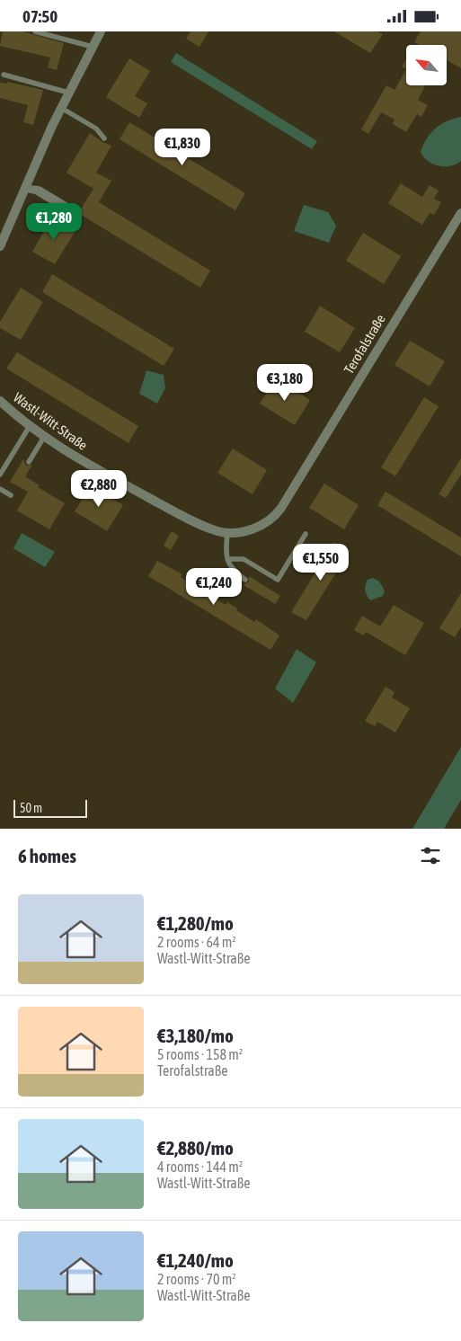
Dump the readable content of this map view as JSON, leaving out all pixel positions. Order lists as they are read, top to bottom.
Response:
{
  "streets": {
    "street": ["Terofalstraße", "Wastl-Witt-Straße"]
  },
  "crossings": [
    ["Terofalstraße", "Wastl-Witt-Straße"]
  ],
  "scale_bar": "50 m",
  "north": "top left",
  "page": {
    "status": "07:50",
    "price": [
      "€1,830",
      "€1,280",
      "€3,180",
      "€2,880",
      "€1,550",
      "€1,240"
    ],
    "scale": "50 m",
    "heading": "6 homes",
    "list": [
      {
        "name": "€1,280/mo",
        "note": "2 rooms · 64 m² · Wastl-Witt-Straße"
      },
      {
        "name": "€3,180/mo",
        "note": "5 rooms · 158 m² · Terofalstraße"
      },
      {
        "name": "€2,880/mo",
        "note": "4 rooms · 144 m² · Wastl-Witt-Straße"
      },
      {
        "name": "€1,240/mo",
        "note": "2 rooms · 70 m² · Wastl-Witt-Straße"
      }
    ]
  }
}
